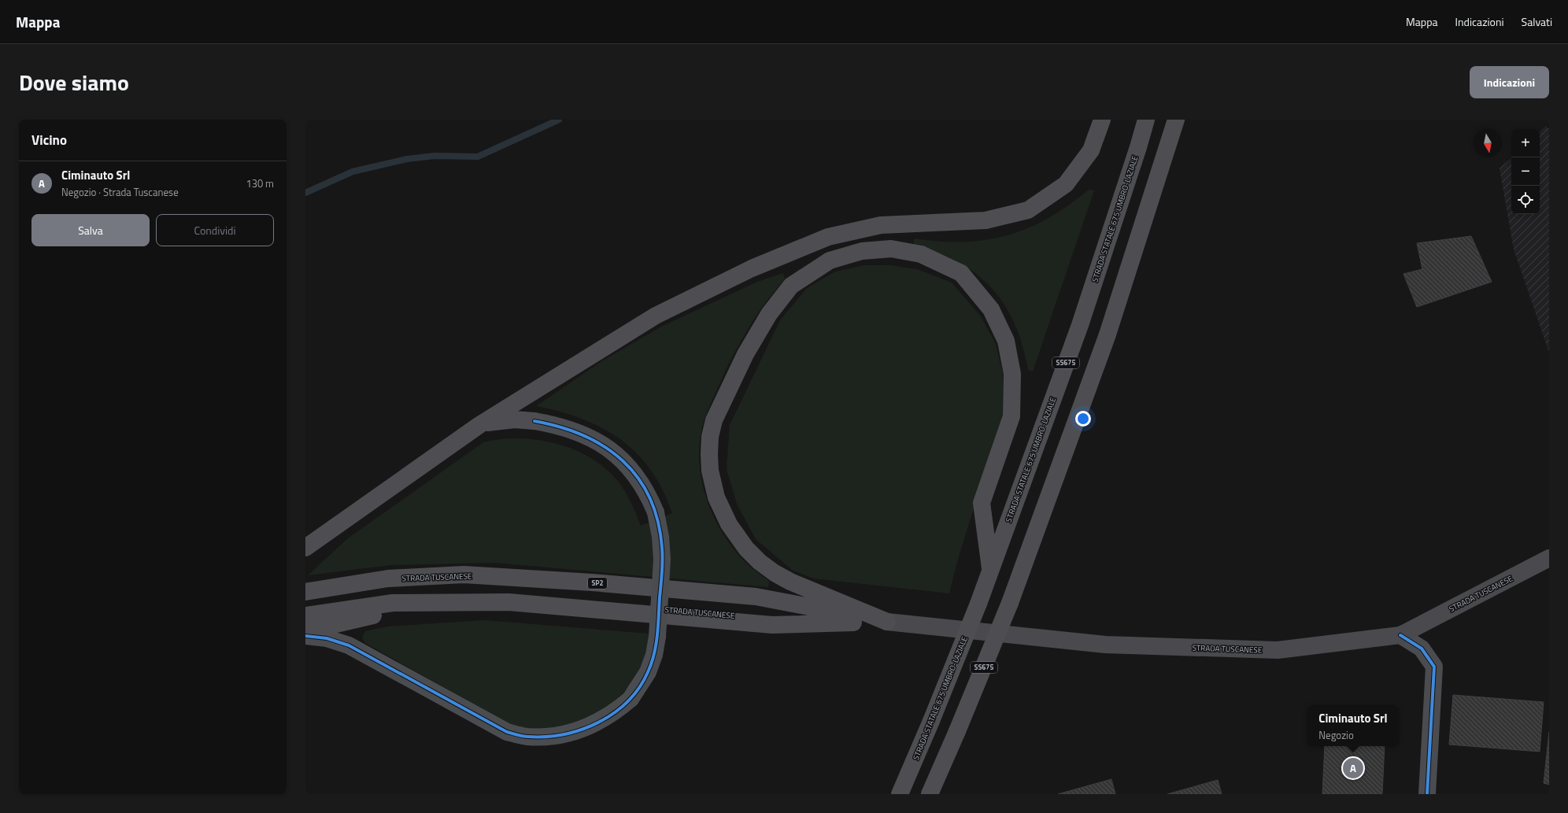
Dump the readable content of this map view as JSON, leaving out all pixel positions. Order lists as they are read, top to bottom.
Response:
{
  "streets": {
    "highway": [
      "STRADA STATALE 675 UMBRO-LAZIALE",
      "SS675",
      "STRADA TUSCANESE",
      "SP2"
    ]
  },
  "north": "bottom",
  "page": {
    "header": "Mappa",
    "nav": ["Mappa", "Indicazioni", "Salvati"],
    "title": "Dove siamo",
    "buttons": [
      "Indicazioni",
      ["Salva", "Condividi"]
    ],
    "heading": "Vicino",
    "map_buttons": ["+", "−"],
    "list": [
      {
        "mark": "A",
        "name": "Ciminauto Srl",
        "note": "Negozio · Strada Tuscanese",
        "value": "130 m"
      }
    ],
    "popup": ["Ciminauto Srl", "Negozio"],
    "pins": "A"
  }
}
